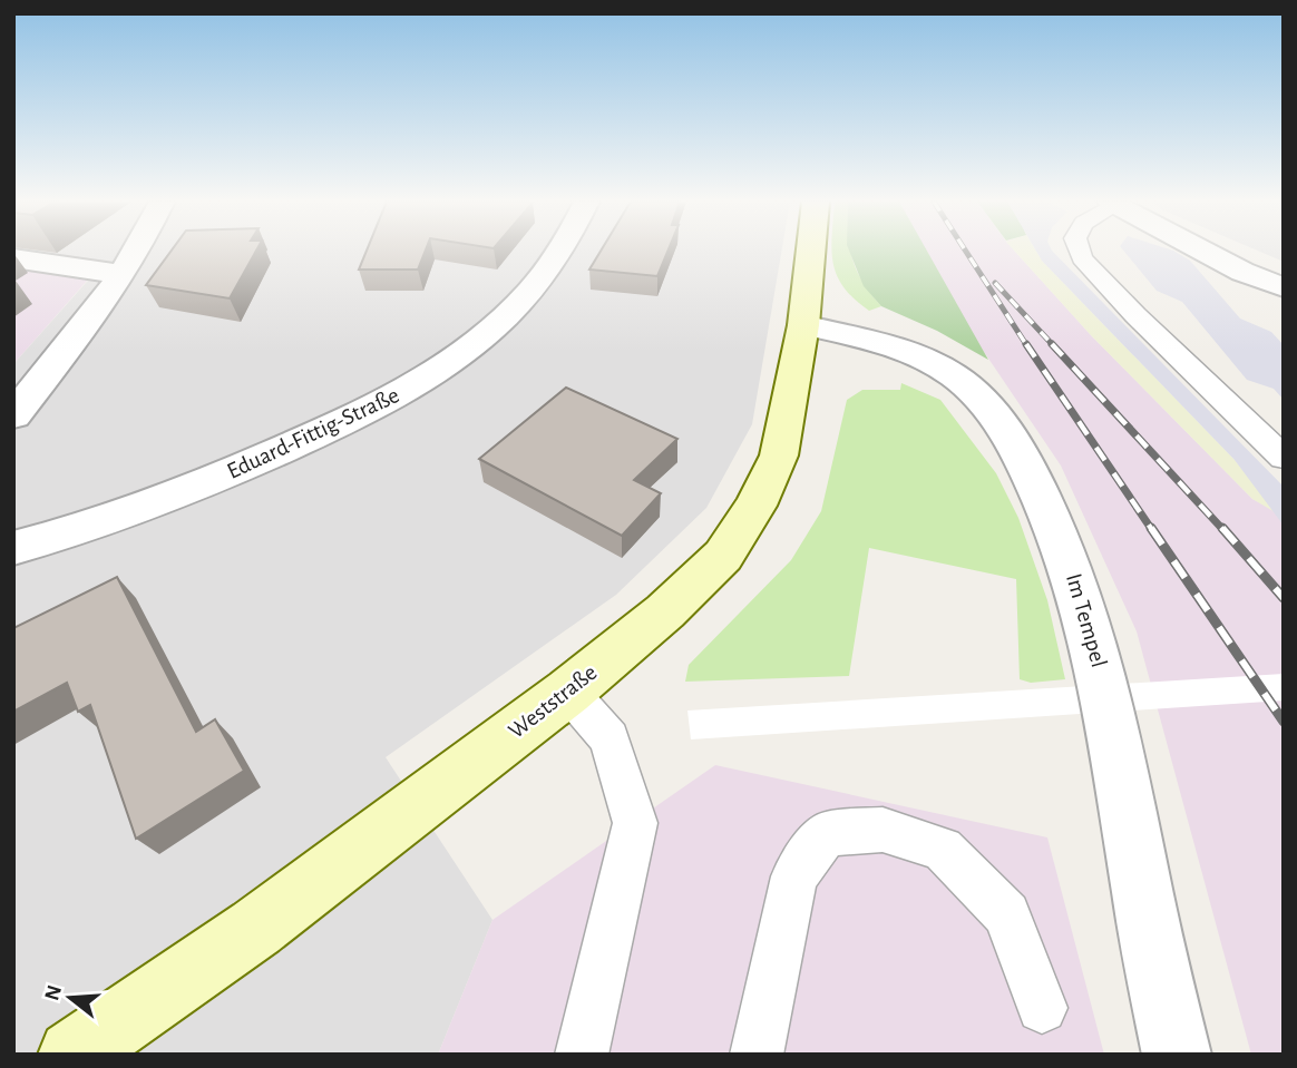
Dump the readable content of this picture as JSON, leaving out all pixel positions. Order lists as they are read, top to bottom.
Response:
{
  "streets": {
    "main road": ["Weststraße"],
    "street": ["Eduard-Fittig-Straße", "Im Tempel"]
  },
  "crossings": [
    ["Im Tempel", "Weststraße"]
  ],
  "north": "left"
}
